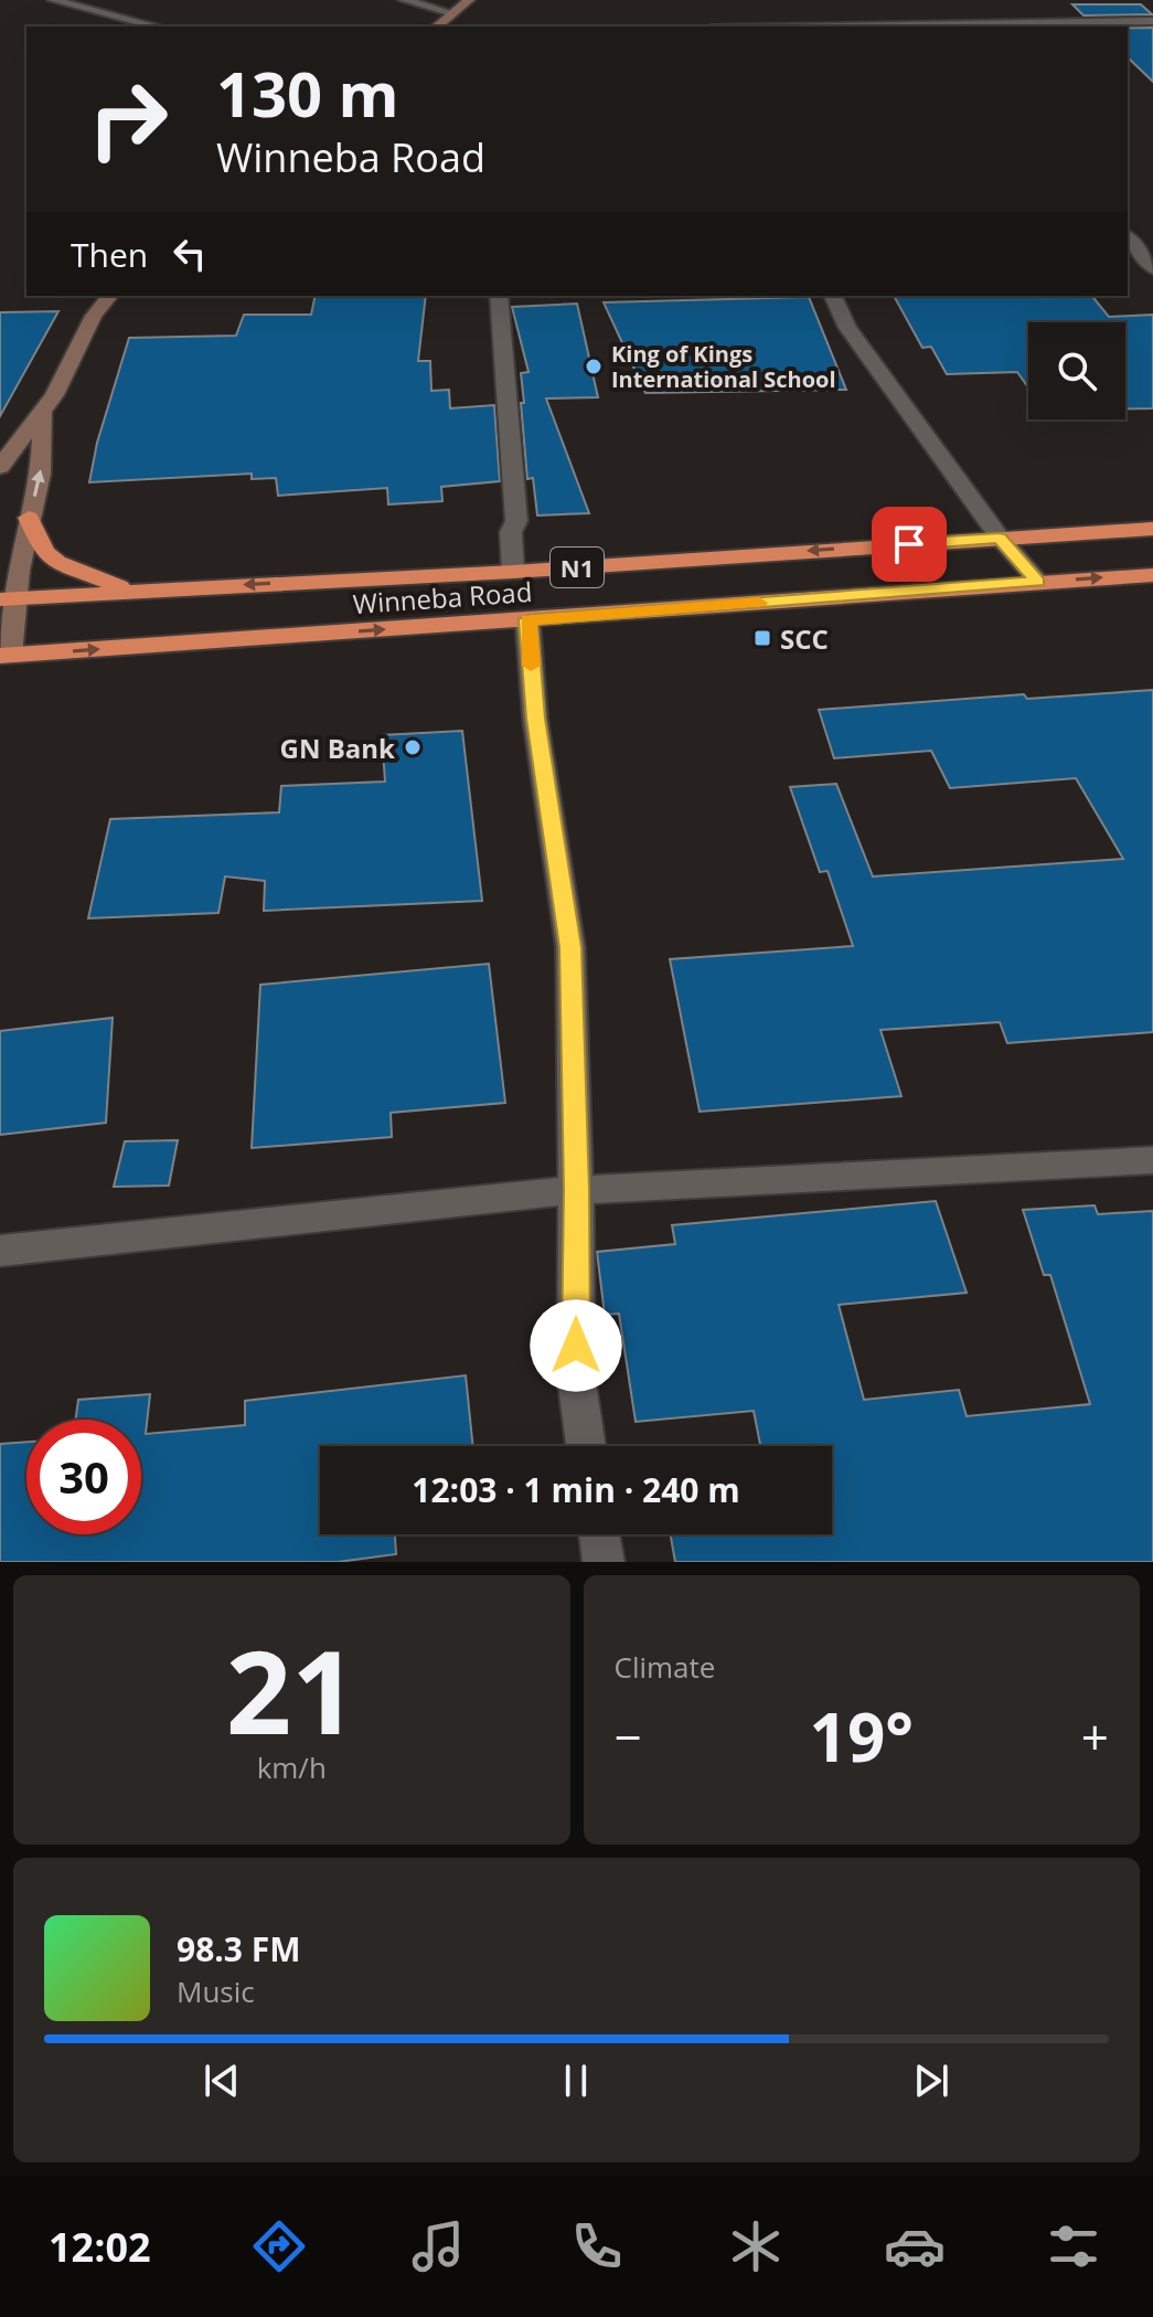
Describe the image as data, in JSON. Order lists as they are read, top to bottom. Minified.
{"streets":{"highway":["N1","Winneba Road"]},"places":{"other":["King of Kings International School","GN Bank"],"transit":["SCC"]},"page":{"turn":["130 m","Winneba Road"],"then":"Then","limit":"30","trip":"12:03 · 1 min · 240 m","tile":[["21","km/h"],"Climate"],"heat":["−","19°","+"],"song":["98.3 FM","Music"],"tabs":"12:02"}}
